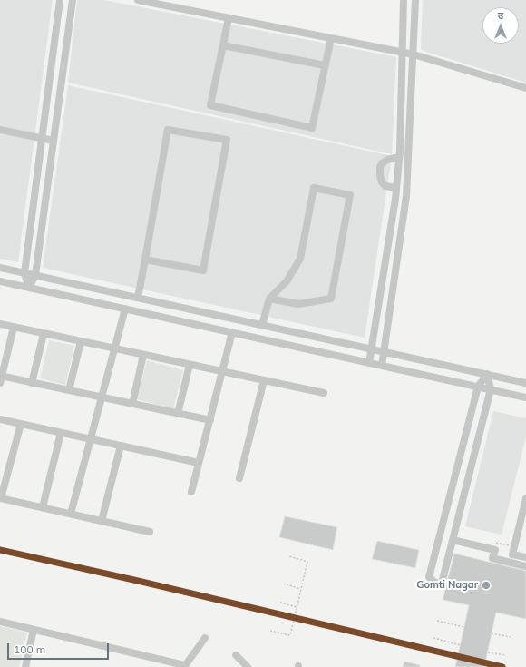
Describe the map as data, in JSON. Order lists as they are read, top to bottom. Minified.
{"places":["Gomti Nagar"],"scale_bar":"100 m","north":"top"}
